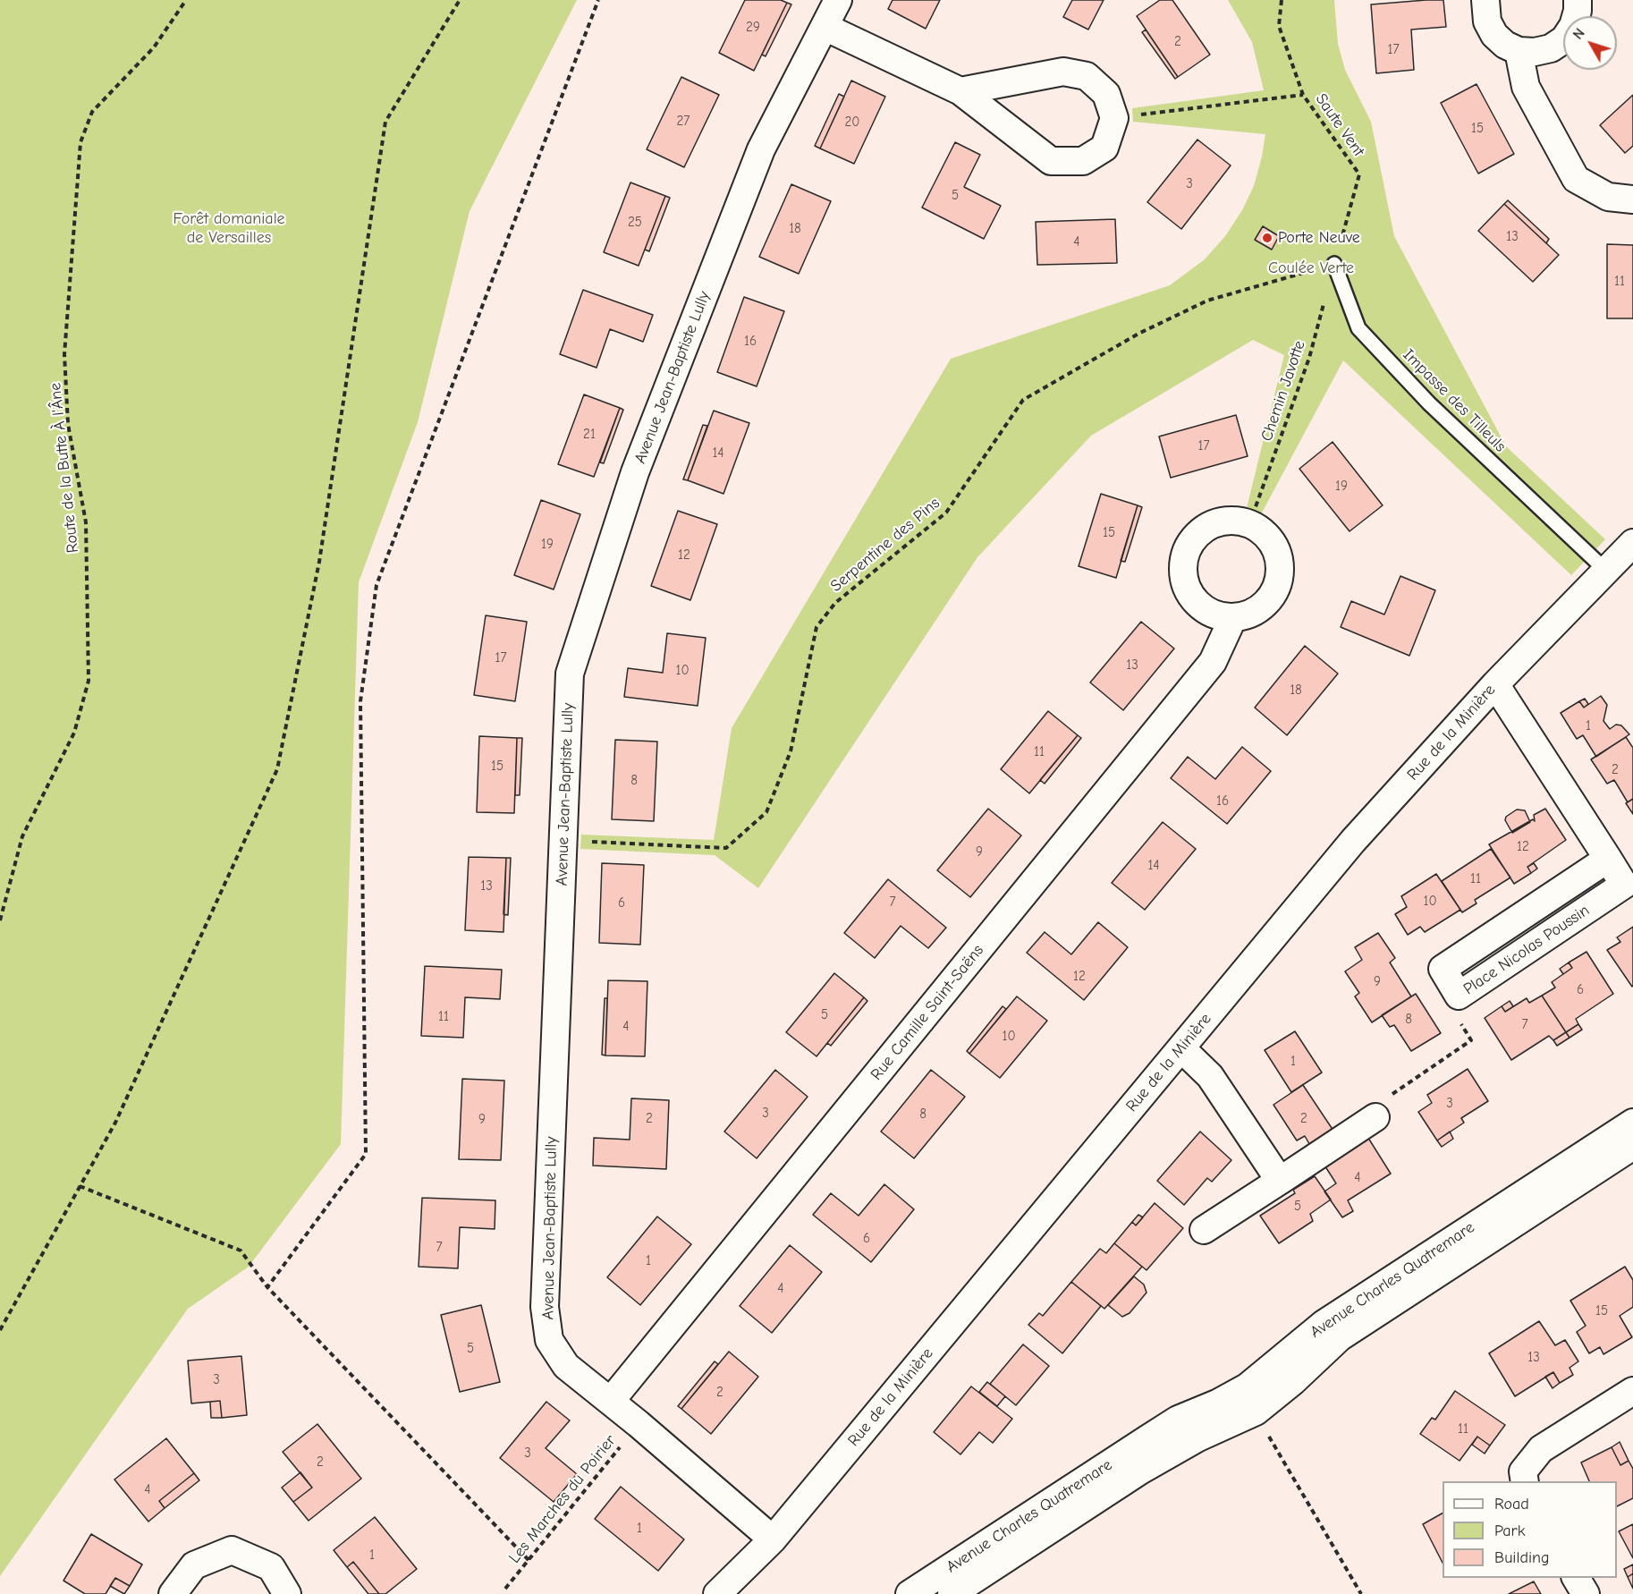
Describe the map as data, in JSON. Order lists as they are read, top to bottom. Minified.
{"streets":{"street":["Avenue Jean-Baptiste Lully","Rue de la Minière","Place Nicolas Poussin","Rue Camille Saint-Saëns","Avenue Charles Quatremare"],"lane":["Impasse des Tilleuls"],"path":["Saute Vent","Chemin Javotte","Route de la Butte À l'Âne","Serpentine des Pins","Les Marches du Poirier"]},"crossings":[["Saute Vent","Chemin Javotte"],["Saute Vent","Impasse des Tilleuls"],["Saute Vent","Serpentine des Pins"],["Avenue Jean-Baptiste Lully","Serpentine des Pins"],["Avenue Jean-Baptiste Lully","Rue de la Minière"],["Avenue Jean-Baptiste Lully","Rue Camille Saint-Saëns"],["Avenue Jean-Baptiste Lully","Les Marches du Poirier"],["Chemin Javotte","Impasse des Tilleuls"],["Chemin Javotte","Serpentine des Pins"],["Chemin Javotte","Rue Camille Saint-Saëns"],["Impasse des Tilleuls","Serpentine des Pins"],["Impasse des Tilleuls","Rue de la Minière"],["Rue de la Minière","Place Nicolas Poussin"]],"parks":["Forêt domaniale de Versailles","Coulée Verte"],"places":["Porte Neuve"],"house_numbers":["29","2","17","27","20","15","3","5","25","18","13","4","11","16","21","17","14","19","15","19","12","17","13","10","18","1","11","15","2","8","16","12","9","14","11","13","10","7","6","12","9","6","5","11","8","7","4","10","1","3","3","8","2","2","9","4","5","6","7","1","4","15","5","13","3","2","11","3","2","4","1","1"],"legend":["Road","Park","Building"],"north":"top left"}
